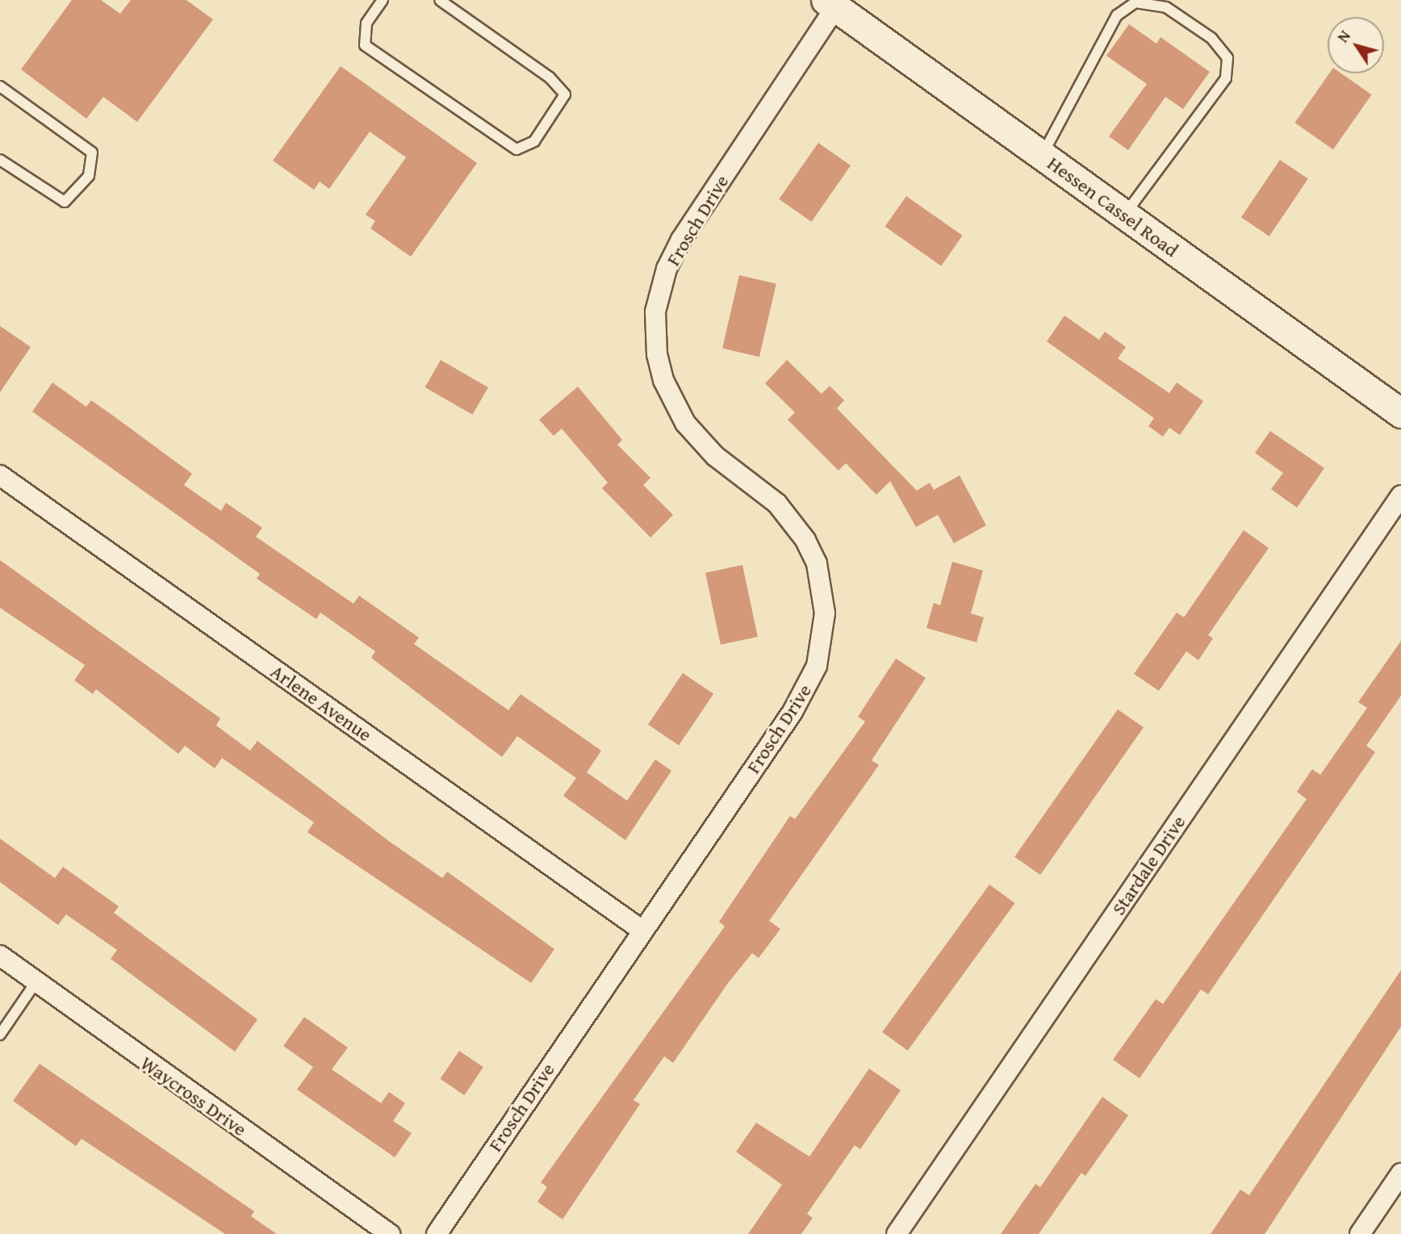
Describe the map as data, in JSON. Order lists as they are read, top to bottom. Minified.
{"streets":{"main road":["Hessen Cassel Road"],"street":["Frosch Drive","Arlene Avenue","Stardale Drive","Waycross Drive"]},"crossings":[["Hessen Cassel Road","Frosch Drive"],["Frosch Drive","Arlene Avenue"]],"north":"top left"}
